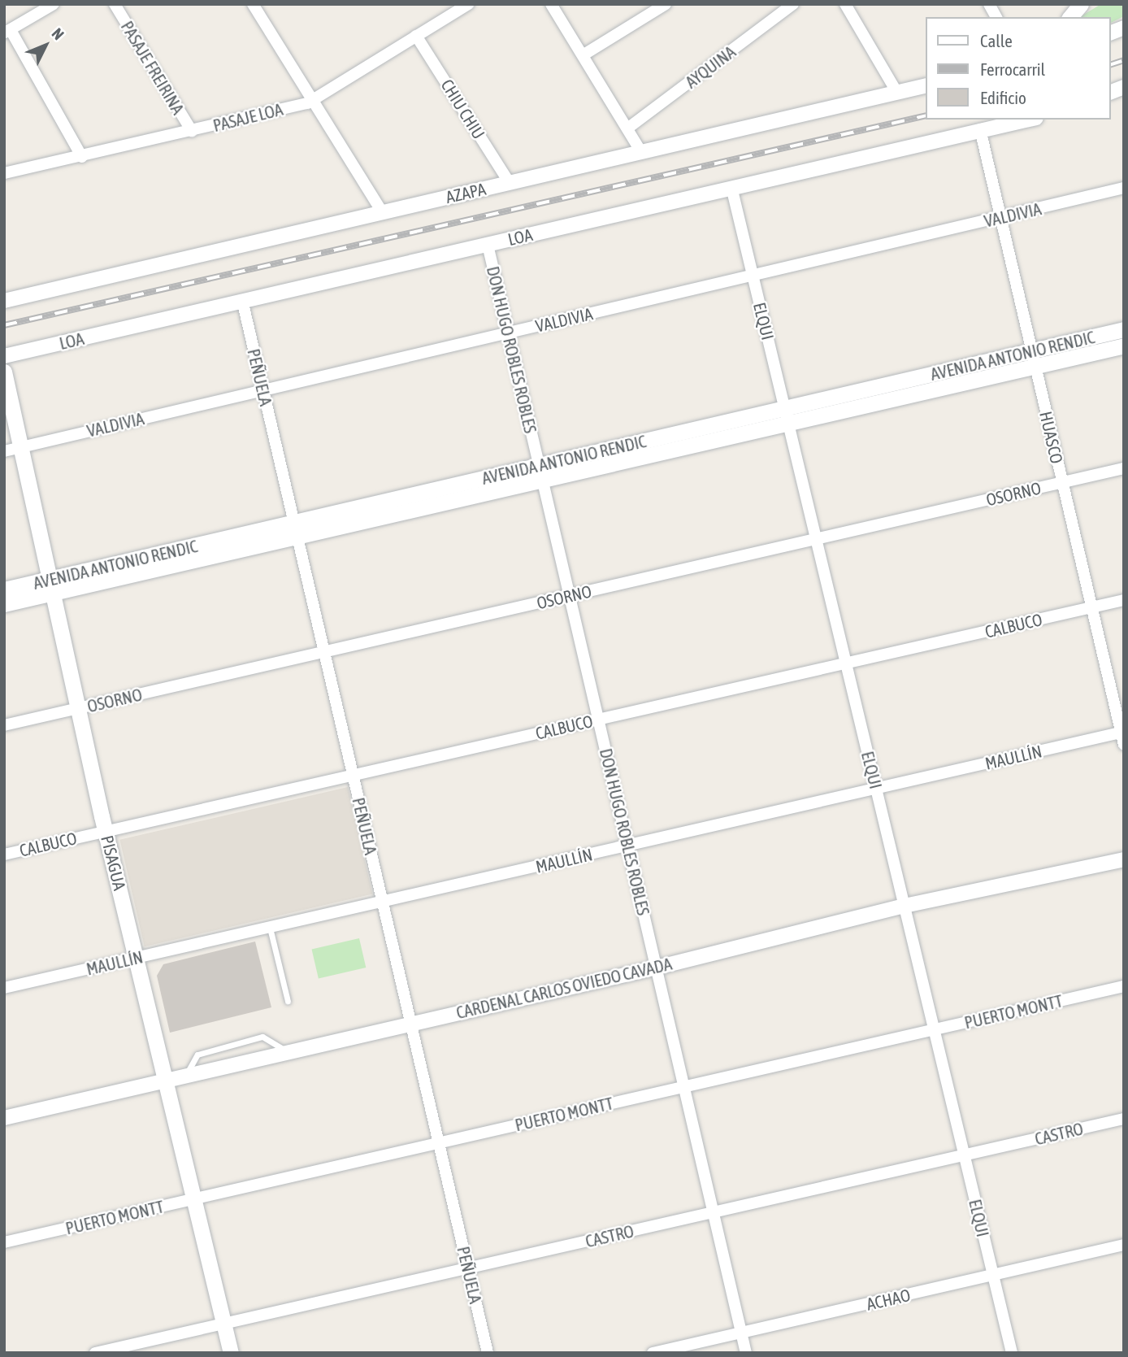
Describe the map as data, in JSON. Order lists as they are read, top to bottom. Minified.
{"streets":{"main road":["AVENIDA ANTONIO RENDIC","PISAGUA"],"street":["AYQUINA","PASAJE FREIRINA","CHIU CHIU","PASAJE LOA","AZAPA","VALDIVIA","LOA","ELQUI","DON HUGO ROBLES ROBLES","PEÑUELA","HUASCO","OSORNO","CALBUCO","MAULLÍN","CARDENAL CARLOS OVIEDO CAVADA","PUERTO MONTT","CASTRO","ACHAO"]},"crossings":[["PASAJE FREIRINA","PASAJE LOA"],["CHIU CHIU","PASAJE LOA"],["CHIU CHIU","AZAPA"],["VALDIVIA","ELQUI"],["VALDIVIA","DON HUGO ROBLES ROBLES"],["VALDIVIA","PEÑUELA"],["VALDIVIA","HUASCO"],["VALDIVIA","PISAGUA"],["LOA","ELQUI"],["LOA","DON HUGO ROBLES ROBLES"],["LOA","PEÑUELA"],["LOA","HUASCO"],["ELQUI","AVENIDA ANTONIO RENDIC"],["ELQUI","OSORNO"],["ELQUI","CALBUCO"],["ELQUI","MAULLÍN"],["ELQUI","CARDENAL CARLOS OVIEDO CAVADA"],["ELQUI","PUERTO MONTT"],["ELQUI","CASTRO"],["ELQUI","ACHAO"],["DON HUGO ROBLES ROBLES","AVENIDA ANTONIO RENDIC"],["DON HUGO ROBLES ROBLES","OSORNO"],["DON HUGO ROBLES ROBLES","CALBUCO"],["DON HUGO ROBLES ROBLES","MAULLÍN"],["DON HUGO ROBLES ROBLES","CARDENAL CARLOS OVIEDO CAVADA"],["DON HUGO ROBLES ROBLES","PUERTO MONTT"],["DON HUGO ROBLES ROBLES","CASTRO"],["DON HUGO ROBLES ROBLES","ACHAO"],["AVENIDA ANTONIO RENDIC","PEÑUELA"],["AVENIDA ANTONIO RENDIC","HUASCO"],["AVENIDA ANTONIO RENDIC","PISAGUA"],["PEÑUELA","OSORNO"],["PEÑUELA","CALBUCO"],["PEÑUELA","MAULLÍN"],["PEÑUELA","CARDENAL CARLOS OVIEDO CAVADA"],["PEÑUELA","PUERTO MONTT"],["PEÑUELA","CASTRO"],["HUASCO","OSORNO"],["HUASCO","CALBUCO"],["HUASCO","MAULLÍN"],["OSORNO","PISAGUA"],["CALBUCO","PISAGUA"],["MAULLÍN","PISAGUA"],["PISAGUA","CARDENAL CARLOS OVIEDO CAVADA"],["PISAGUA","PUERTO MONTT"],["PISAGUA","CASTRO"]],"legend":["Calle","Ferrocarril","Edificio"],"north":"top right"}
